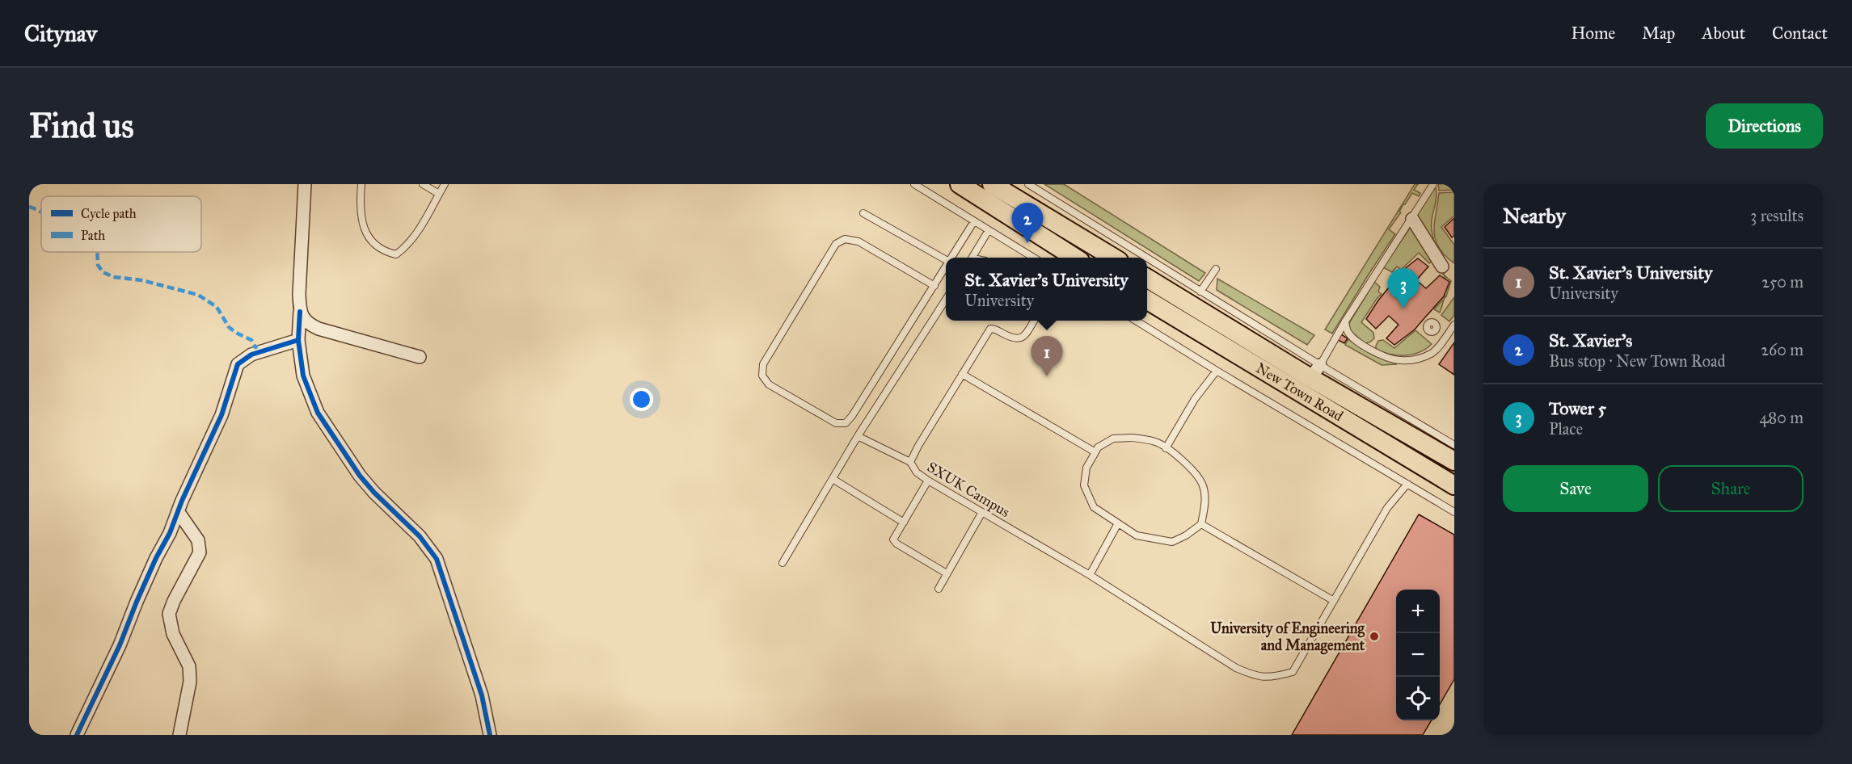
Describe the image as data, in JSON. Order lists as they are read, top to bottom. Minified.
{"streets":{"main road":["New Town Road"],"lane":["SXUK Campus"]},"places":["University of Engineering and Management"],"legend":["Cycle path","Path"],"page":{"header":"Citynav","nav":["Home","Map","About","Contact"],"buttons":["Directions",["Save","Share"]],"title":"Find us","heading":["Nearby","3 results"],"pins":["2","3","1"],"list":[{"mark":"1","name":"St. Xavier's University","note":"University","value":"250 m"},{"mark":"2","name":"St. Xavier's","note":"Bus stop · New Town Road","value":"260 m"},{"mark":"3","name":"Tower 5","note":"Place","value":"480 m"}],"popup":["St. Xavier's University","University"],"map_buttons":["+","−"]}}
